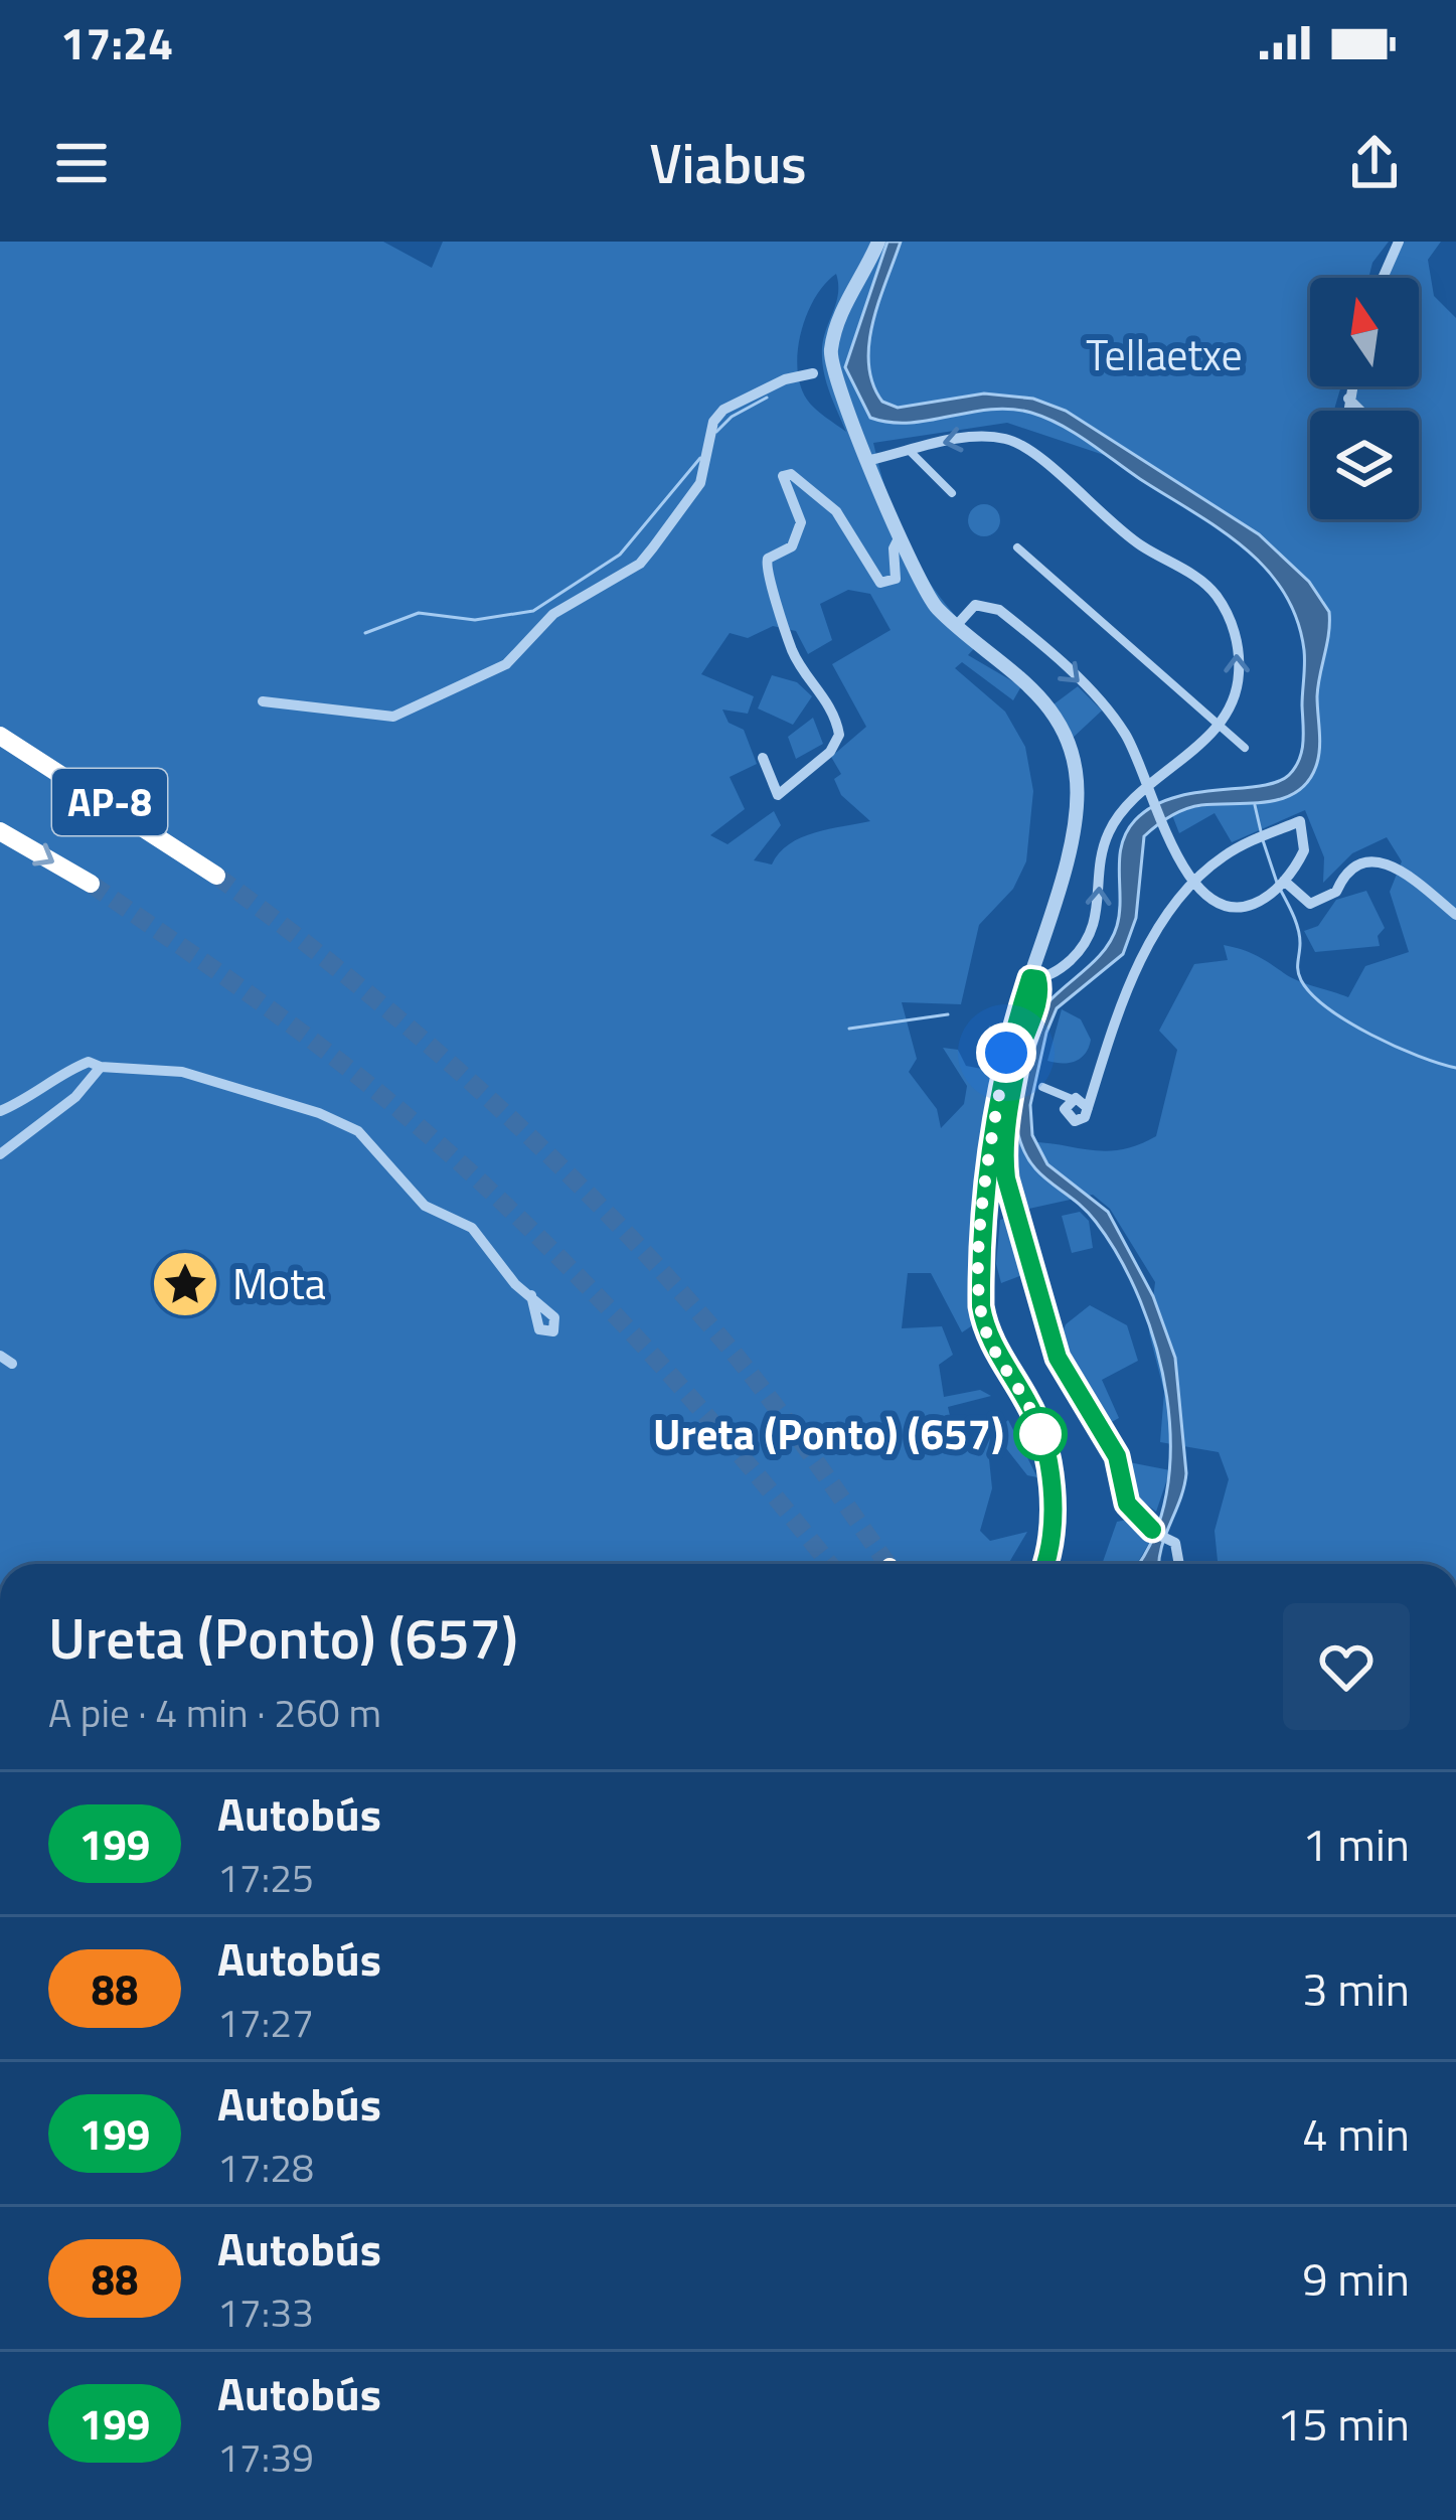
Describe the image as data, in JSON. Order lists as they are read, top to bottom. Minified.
{"streets":{"highway":["AP-8"]},"parks":["Tellaetxe"],"places":{"place":["Mota"],"other":["Ureta (Ponto) (657)"]},"lines":["bus line 199"],"north":"top","page":{"status":"17:24","header":"Viabus","heading":["Ureta (Ponto) (657)","A pie · 4 min · 260 m"],"list":[{"mark":"199","name":"Autobús","note":"17:25","value":"1 min"},{"mark":"88","name":"Autobús","note":"17:27","value":"3 min"},{"mark":"199","name":"Autobús","note":"17:28","value":"4 min"},{"mark":"88","name":"Autobús","note":"17:33","value":"9 min"},{"mark":"199","name":"Autobús","note":"17:39","value":"15 min"}]}}
